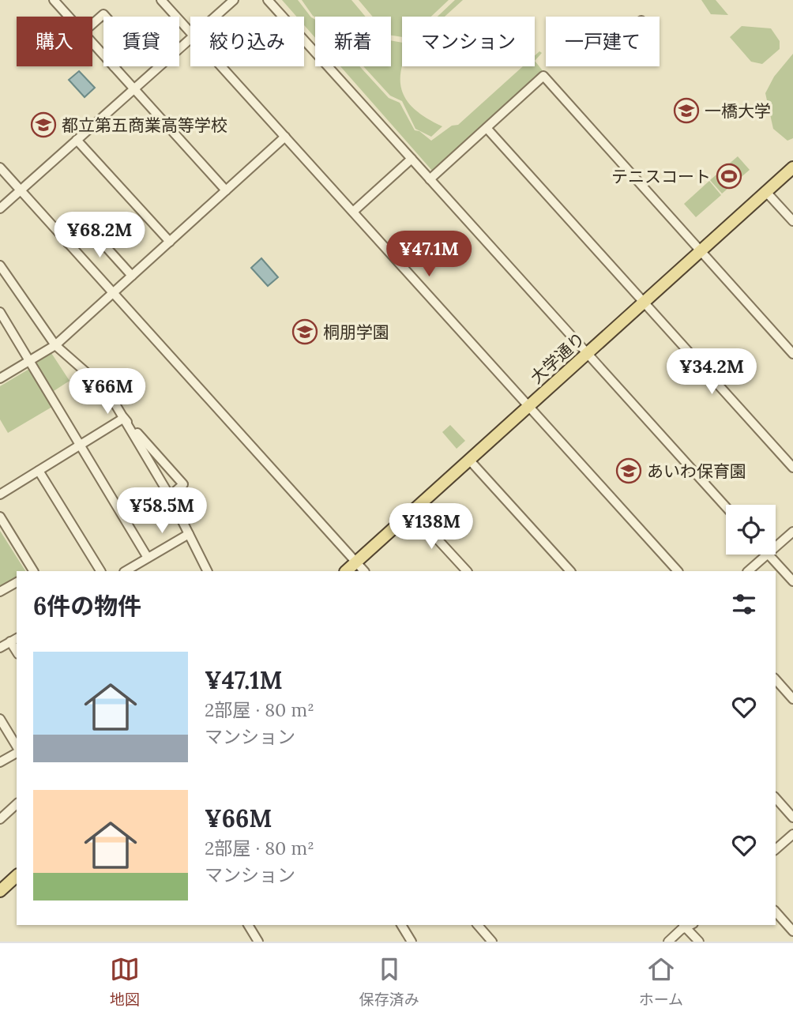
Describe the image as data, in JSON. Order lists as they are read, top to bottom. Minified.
{"streets":{"main road":["大学通り"]},"places":{"school or university":["一橋大学","都立第五商業高等学校","桐朋学園","あいわ保育園"],"sports":["テニスコート"]},"page":{"chip":["購入","賃貸","絞り込み","新着","マンション","一戸建て"],"price":["¥68.2M","¥47.1M","¥34.2M","¥66M","¥58.5M","¥138M"],"heading":"6件の物件","list":[{"name":"¥47.1M","note":"2部屋 · 80 m² · マンション"},{"name":"¥66M","note":"2部屋 · 80 m² · マンション"}],"tabs":["地図","保存済み","ホーム"]}}
